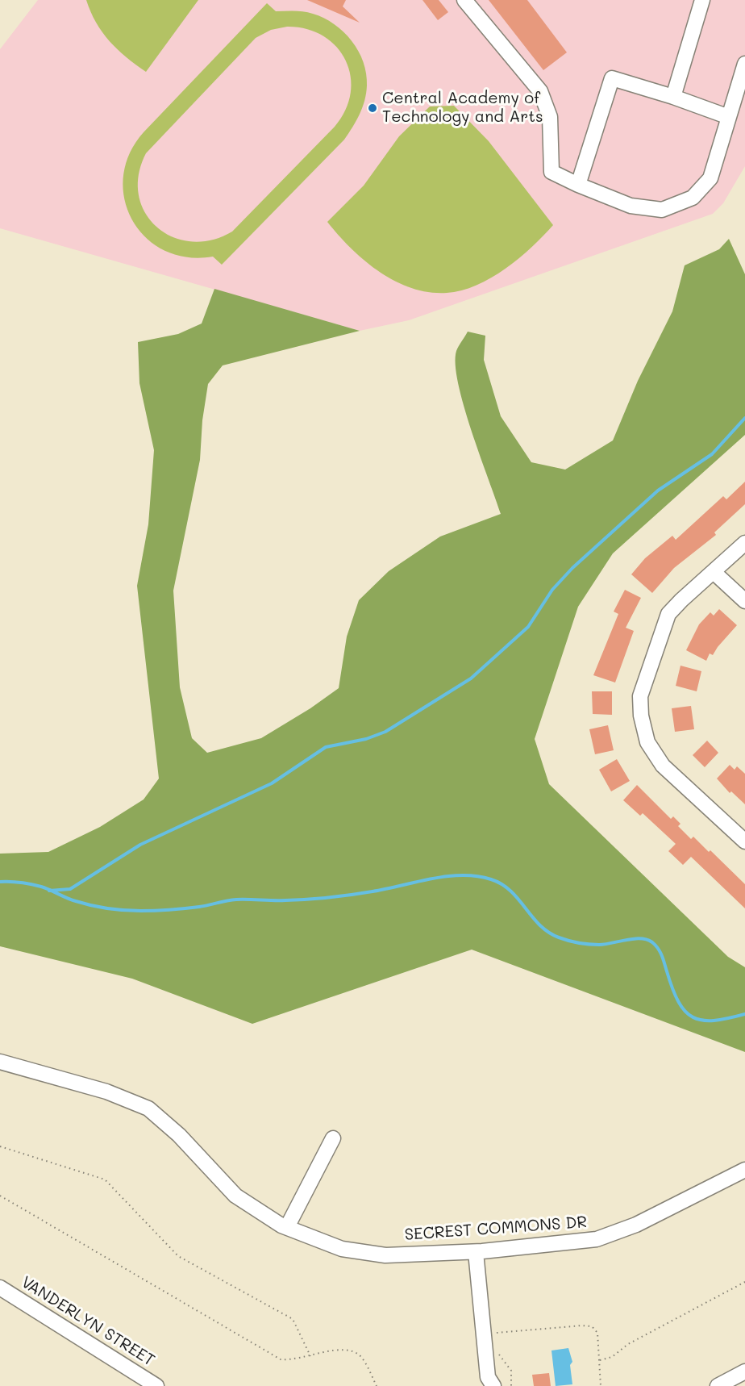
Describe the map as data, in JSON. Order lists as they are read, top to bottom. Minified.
{"streets":{"street":["SECREST COMMONS DR","VANDERLYN STREET"]},"places":["Central Academy of Technology and Arts"]}
